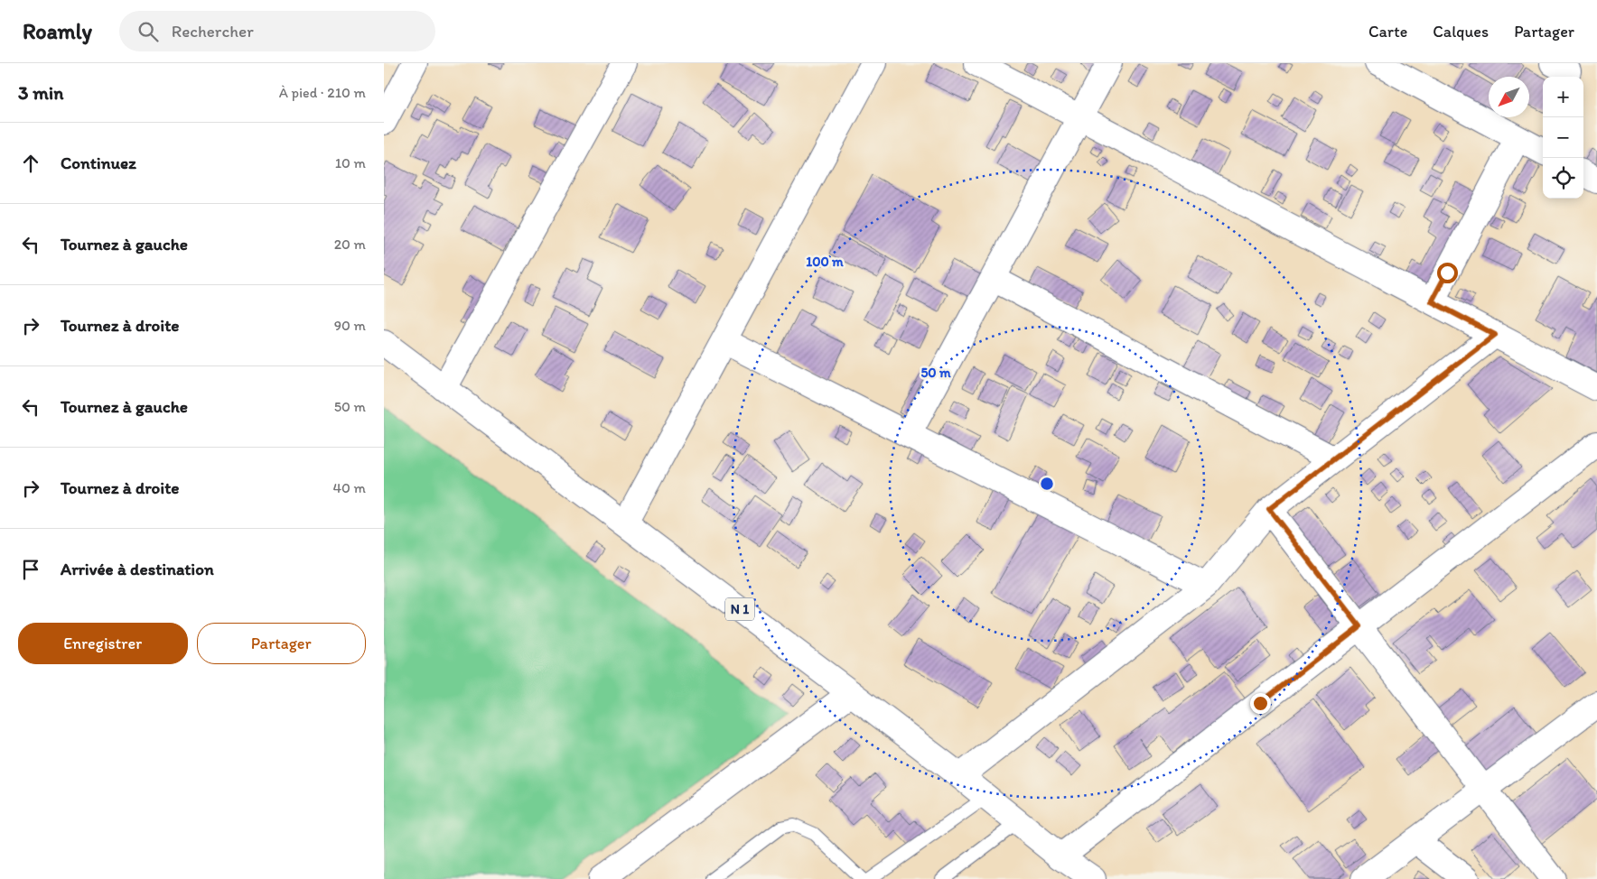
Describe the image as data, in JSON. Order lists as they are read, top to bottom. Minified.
{"streets":{"main road":["N 1"]},"north":"bottom left","page":{"header":"Roamly","search":"Rechercher","nav":["Carte","Calques","Partager"],"heading":["3 min","À pied · 210 m"],"map_buttons":["+","−"],"list":[["Continuez","10 m"],["Tournez à gauche","20 m"],["Tournez à droite","90 m"],["Tournez à gauche","50 m"],["Tournez à droite","40 m"],"Arrivée à destination"],"buttons":["Enregistrer","Partager"]},"rings":["100 m","50 m"]}
